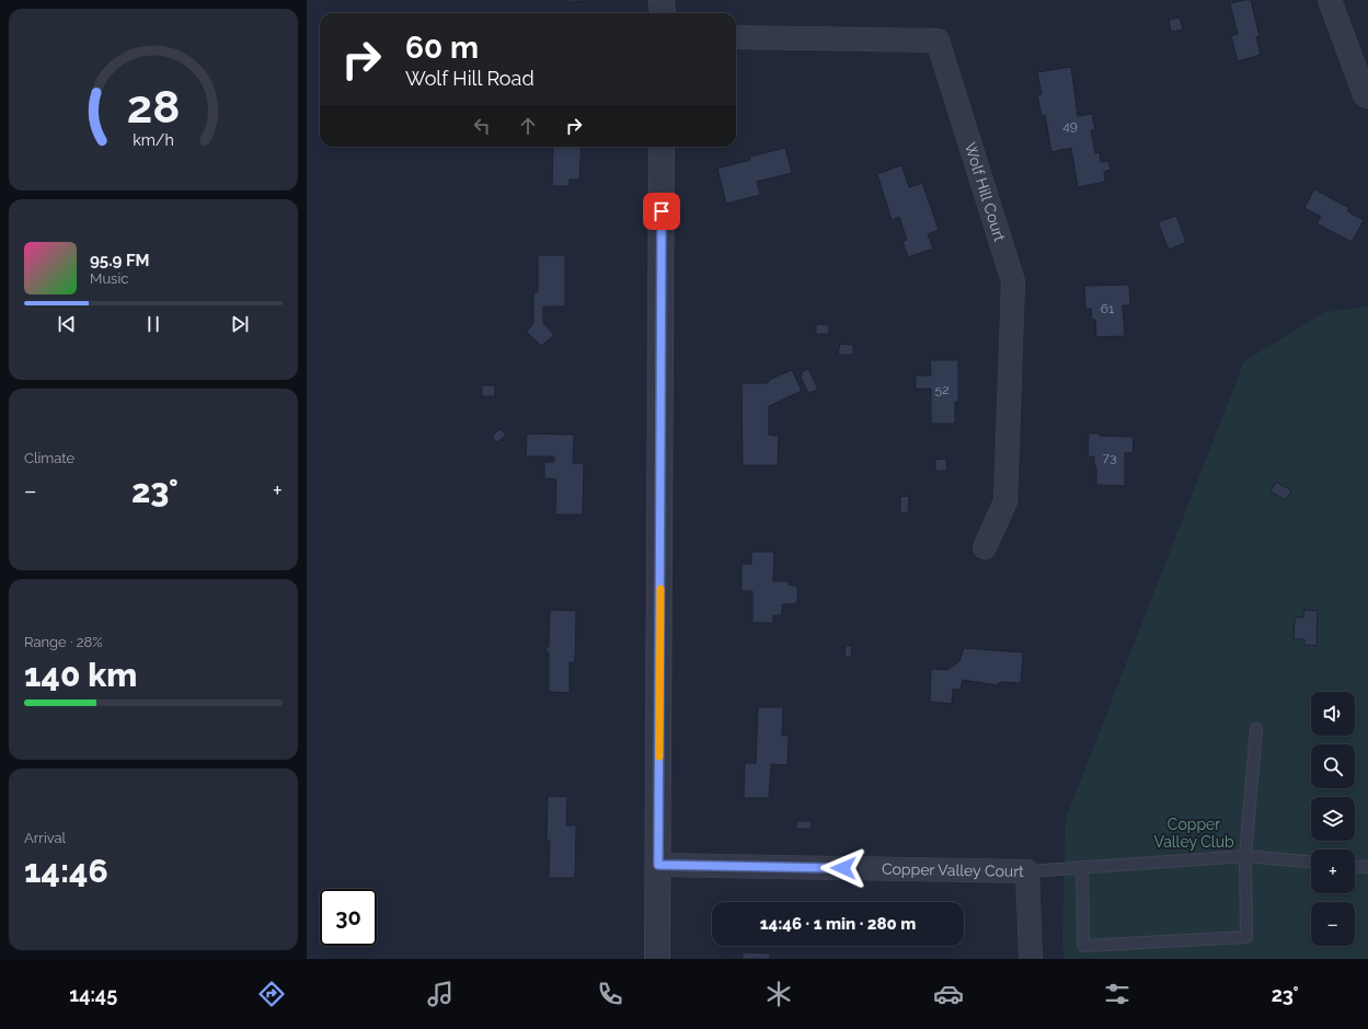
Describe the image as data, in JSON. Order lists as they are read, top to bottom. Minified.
{"streets":{"street":["Wolf Hill Court","Copper Valley Court"]},"parks":["Copper Valley Club"],"house_numbers":["49","61","52","73"],"page":{"turn":["60 m","Wolf Hill Road"],"song":["95.9 FM","Music"],"tile":["Climate",["Range · 28%","140 km"],["Arrival","14:46"]],"heat":["−","23°","+"],"map_buttons":["+","−"],"limit":"30","trip":"14:46 · 1 min · 280 m","tabs":["14:45","23°"],"gauge":["28","km/h"]}}
